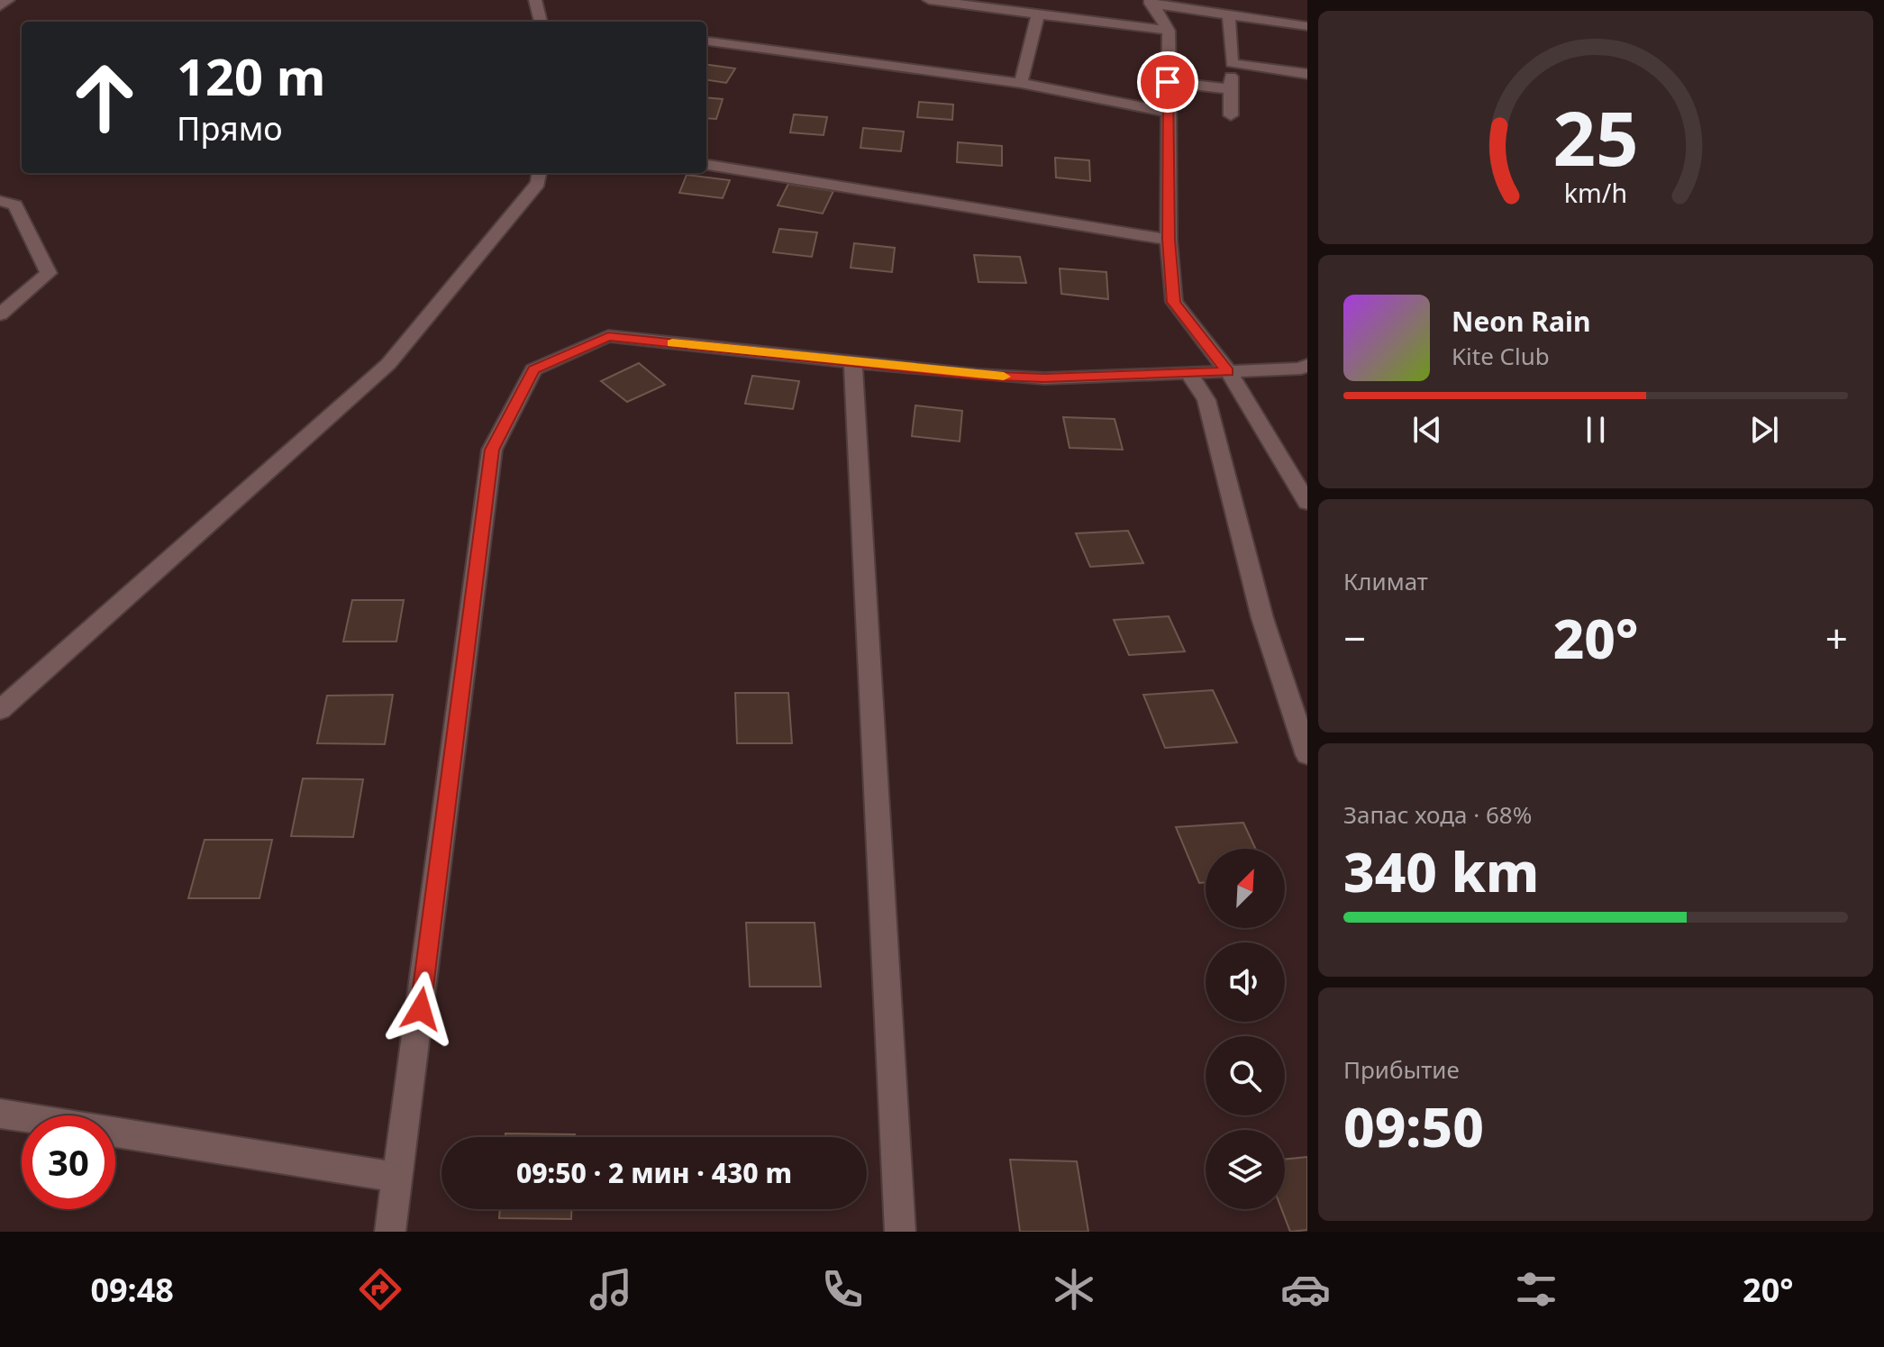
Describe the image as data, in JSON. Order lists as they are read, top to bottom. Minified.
{"north":"top right","page":{"turn":["120 m","Прямо"],"song":["Neon Rain","Kite Club"],"tile":["Климат",["Запас хода · 68%","340 km"],["Прибытие","09:50"]],"heat":["−","20°","+"],"limit":"30","trip":"09:50 · 2 мин · 430 m","tabs":["09:48","20°"],"gauge":["25","km/h"]}}
